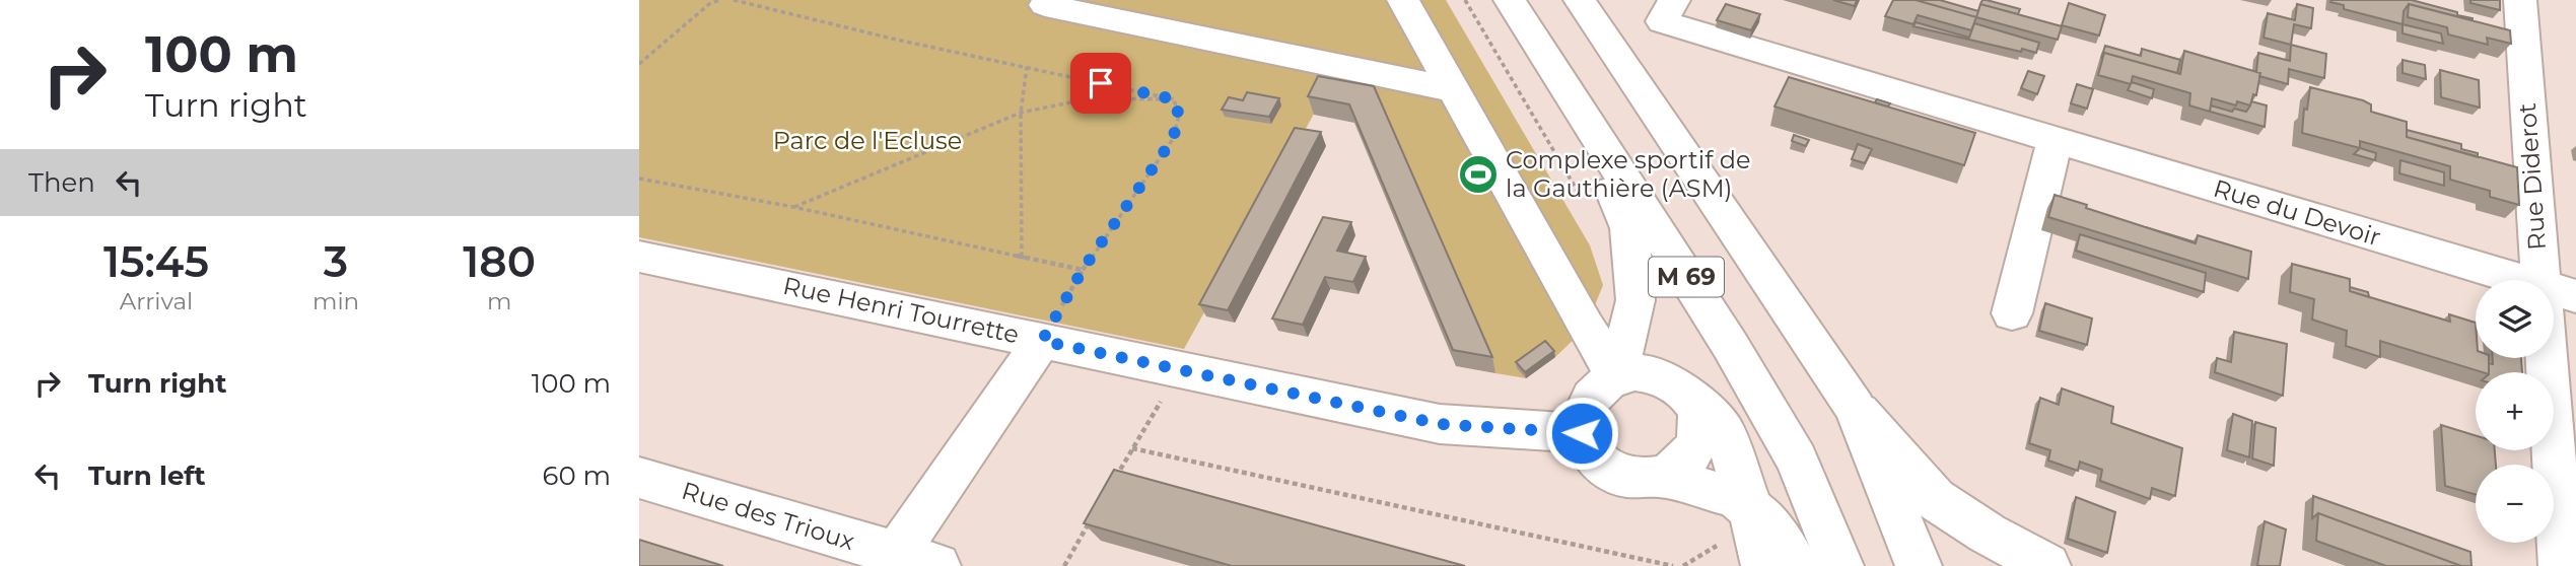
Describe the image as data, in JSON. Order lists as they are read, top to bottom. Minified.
{"streets":{"street":["Rue Diderot","Rue du Devoir","M 69","Rue Henri Tourrette","Rue des Trioux"]},"crossings":[["Rue Diderot","Rue du Devoir"]],"parks":["Parc de l'Ecluse"],"places":{"sports":["Complexe sportif de la Gauthière (ASM)"]},"page":{"turn":["100 m","Turn right"],"then":"Then","eta":["15:45","Arrival","3","min","180","m"],"map_buttons":["+","−"],"list":[{"name":"Turn right","value":"100 m"},{"name":"Turn left","value":"60 m"}]}}
